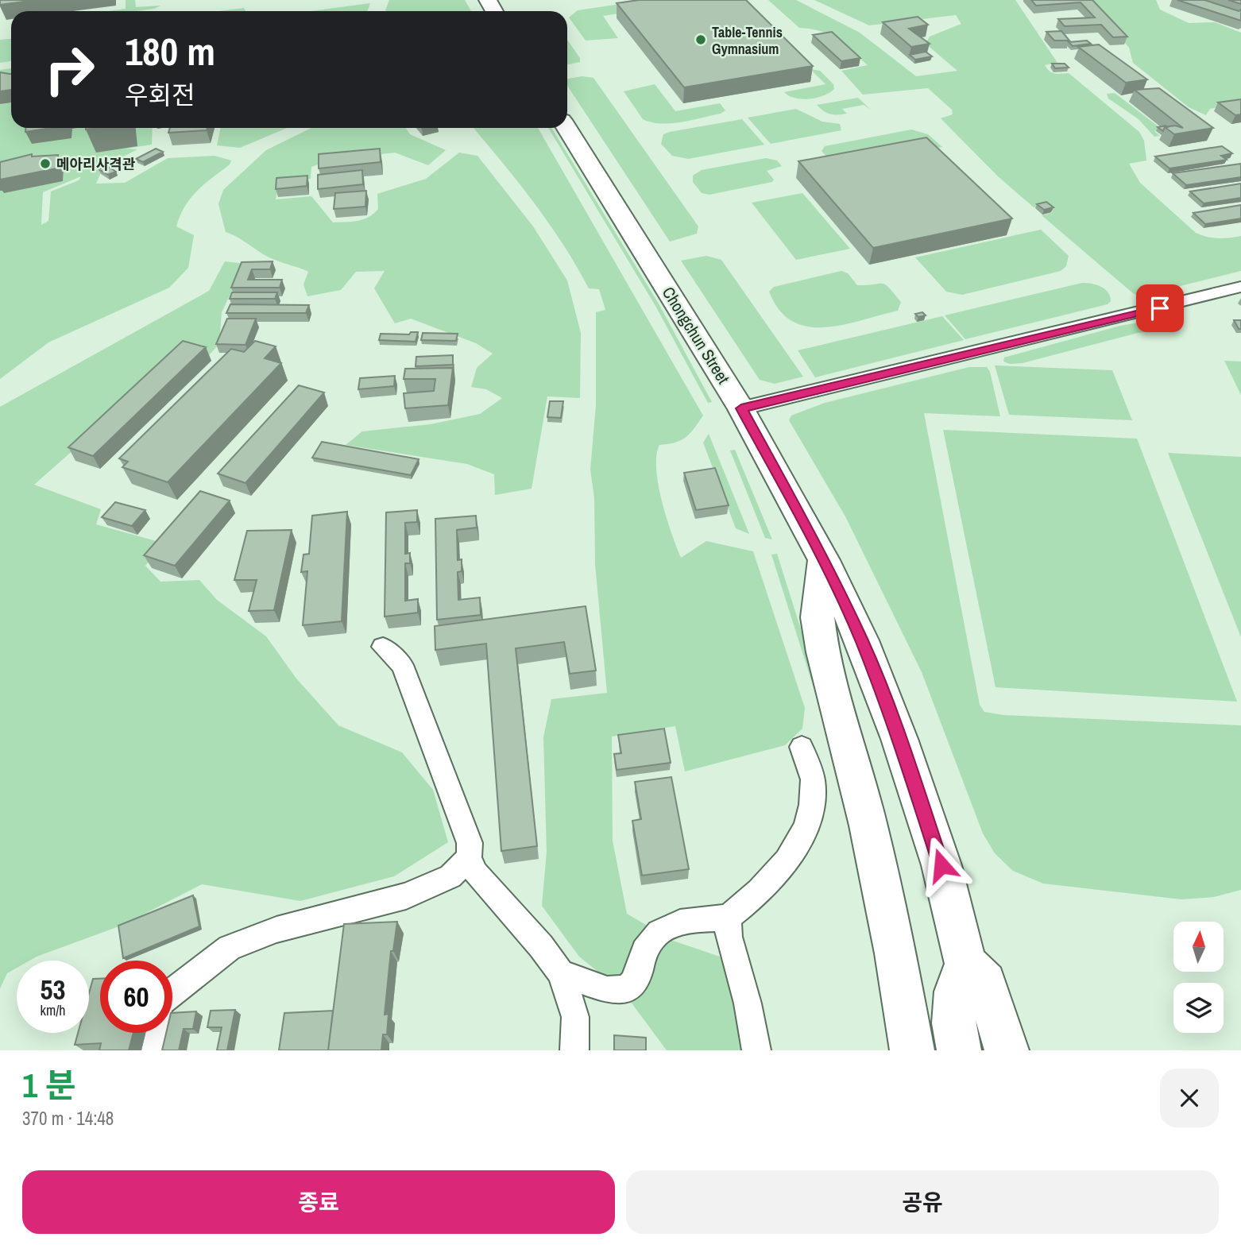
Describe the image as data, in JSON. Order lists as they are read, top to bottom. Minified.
{"streets":{"main road":["Chongchun Street"]},"places":["Table-Tennis Gymnasium","메아리사격관"],"north":"top","page":{"turn":["180 m","우회전"],"speed":"53 km/h","limit":"60","heading":["1 분","370 m · 14:48"],"buttons":["종료","공유"]}}
